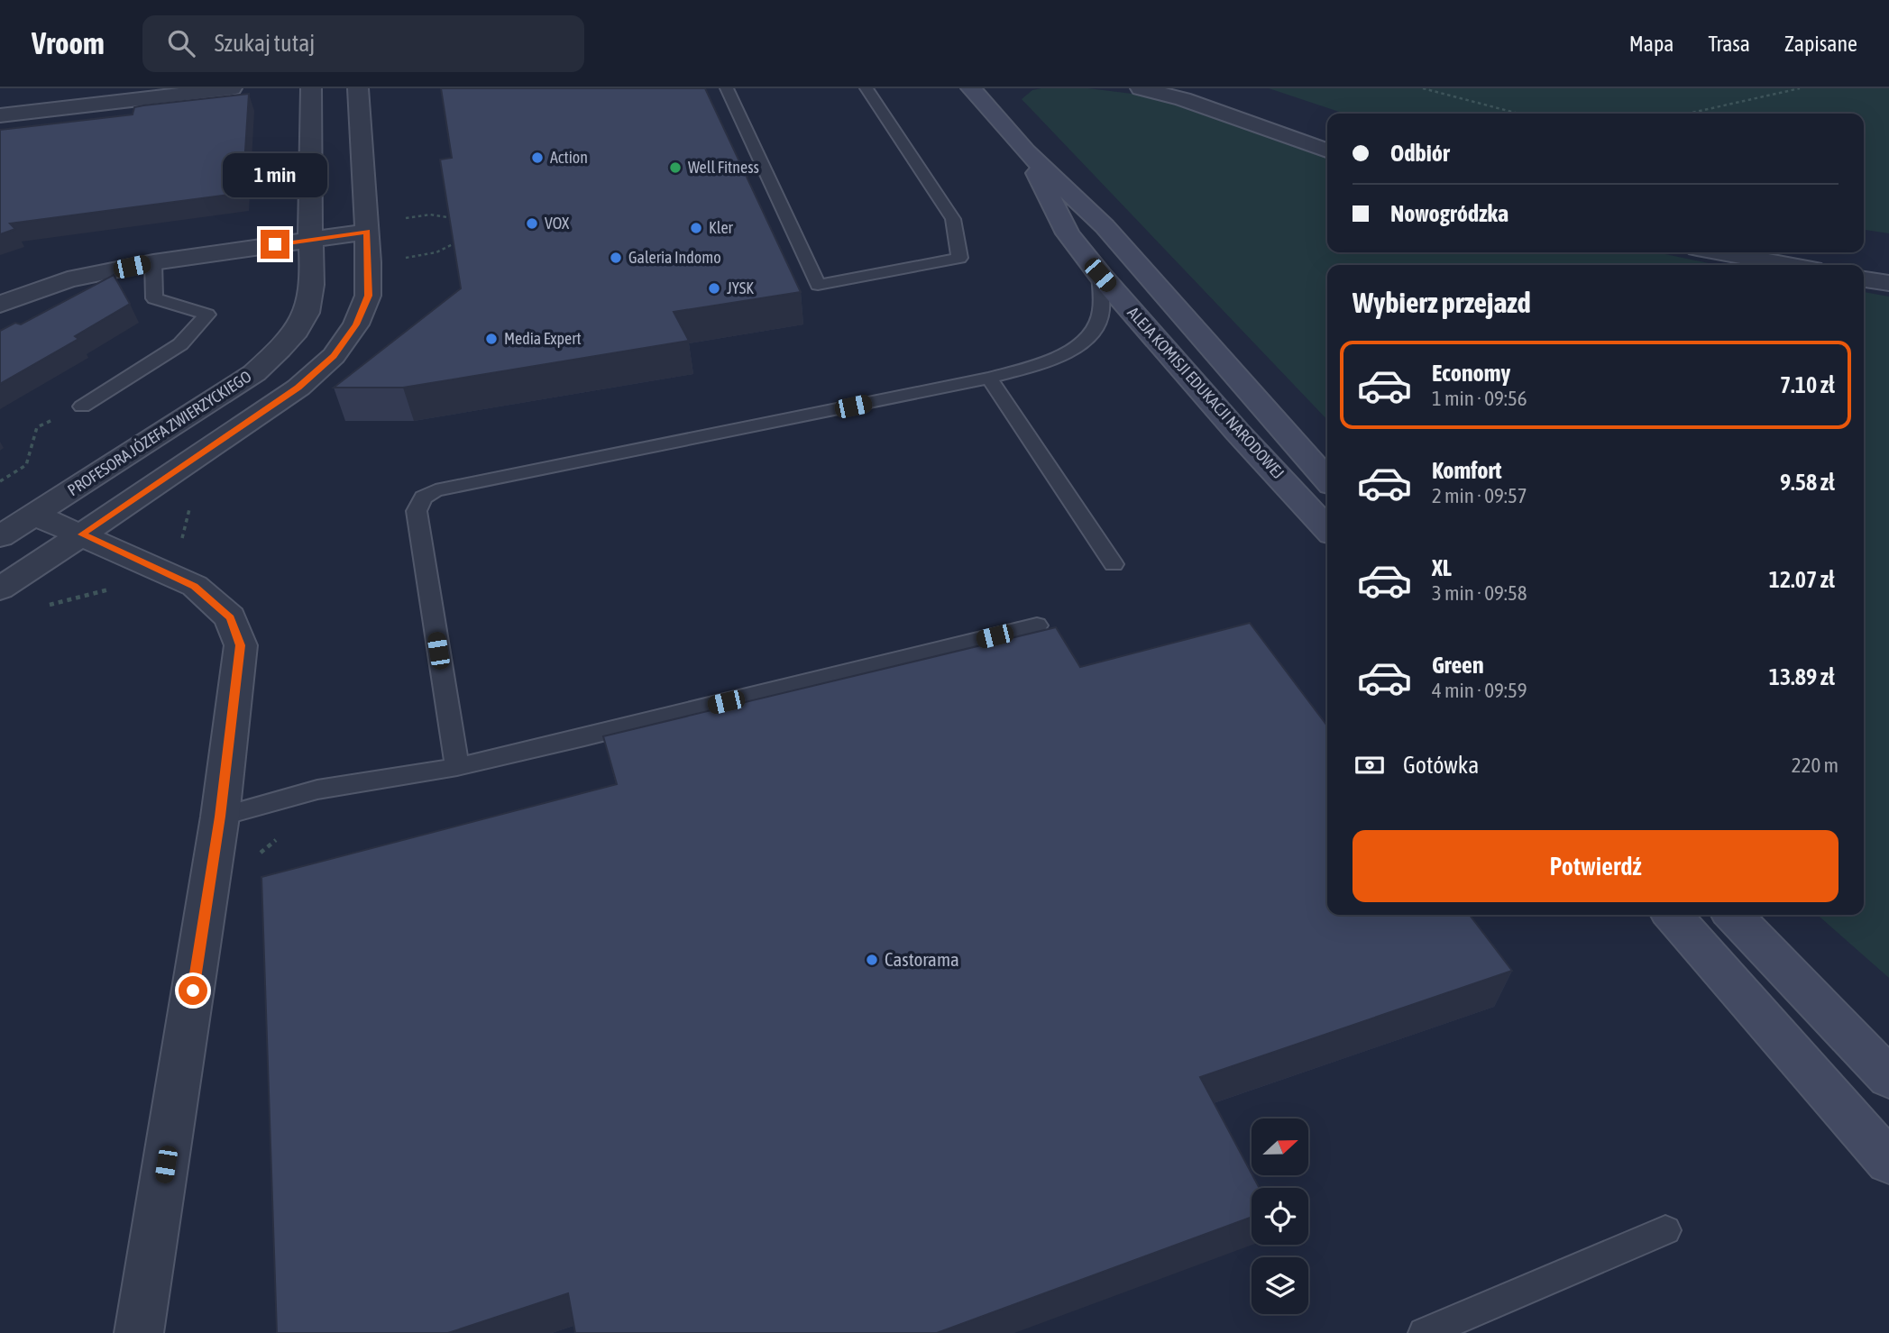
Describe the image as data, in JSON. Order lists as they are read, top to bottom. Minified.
{"streets":{"main road":["ALEJA KOMISJI EDUKACJI NARODOWEJ"],"street":["PROFESORA JÓZEFA ZWIERZYCKIEGO"]},"places":["Action","Well Fitness","VOX","Kler","Galeria Indomo","JYSK","Media Expert","Castorama"],"north":"right","page":{"header":"Vroom","search":"Szukaj tutaj","nav":["Mapa","Trasa","Zapisane"],"banner":["Odbiór","Nowogródzka"],"bubble":"1 min","heading":"Wybierz przejazd","list":[{"name":"Economy","note":"1 min · 09:56","value":"7.10 zł"},{"name":"Komfort","note":"2 min · 09:57","value":"9.58 zł"},{"name":"XL","note":"3 min · 09:58","value":"12.07 zł"},{"name":"Green","note":"4 min · 09:59","value":"13.89 zł"}],"pay":["Gotówka","220 m"],"buttons":"Potwierdź"}}
